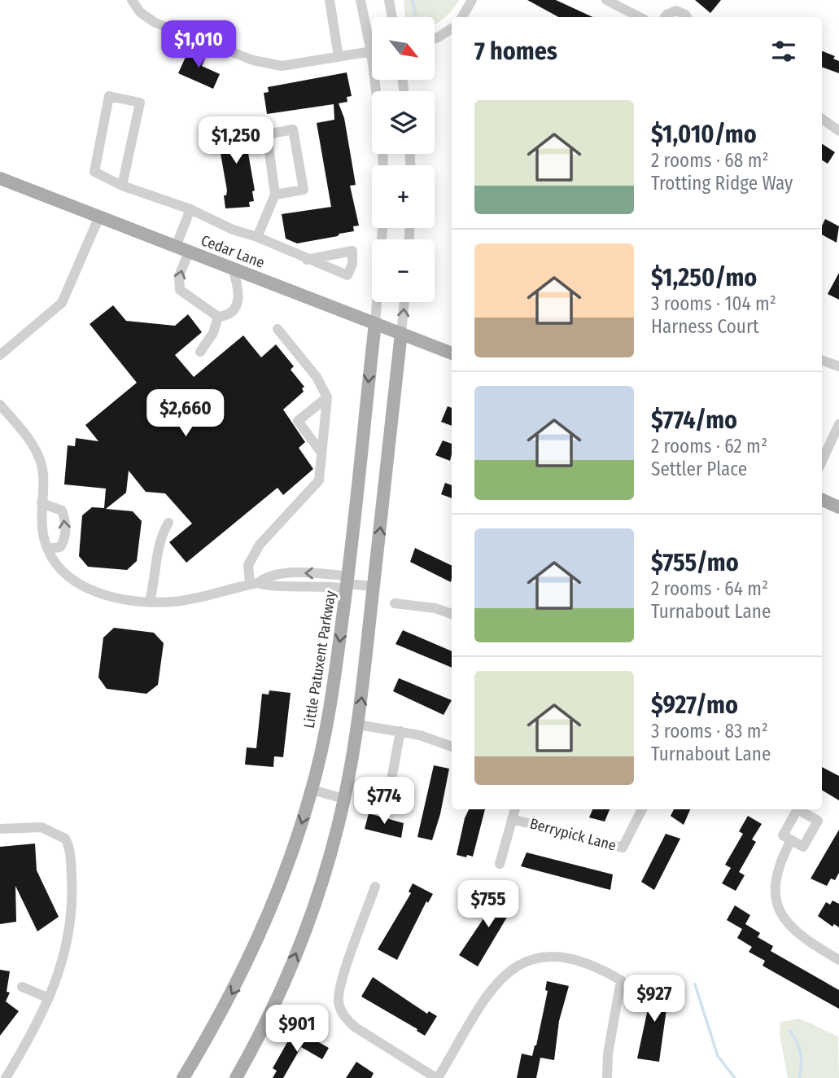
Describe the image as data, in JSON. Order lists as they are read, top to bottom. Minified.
{"streets":{"main road":["Cedar Lane","Little Patuxent Parkway"],"street":["Berrypick Lane"]},"crossings":[["Cedar Lane","Little Patuxent Parkway"]],"north":"bottom right","page":{"map_buttons":["+","−"],"heading":"7 homes","price":["$1,010","$1,250","$2,660","$774","$755","$927","$901"],"list":[{"name":"$1,010/mo","note":"2 rooms · 68 m² · Trotting Ridge Way"},{"name":"$1,250/mo","note":"3 rooms · 104 m² · Harness Court"},{"name":"$774/mo","note":"2 rooms · 62 m² · Settler Place"},{"name":"$755/mo","note":"2 rooms · 64 m² · Turnabout Lane"},{"name":"$927/mo","note":"3 rooms · 83 m² · Turnabout Lane"}]}}
